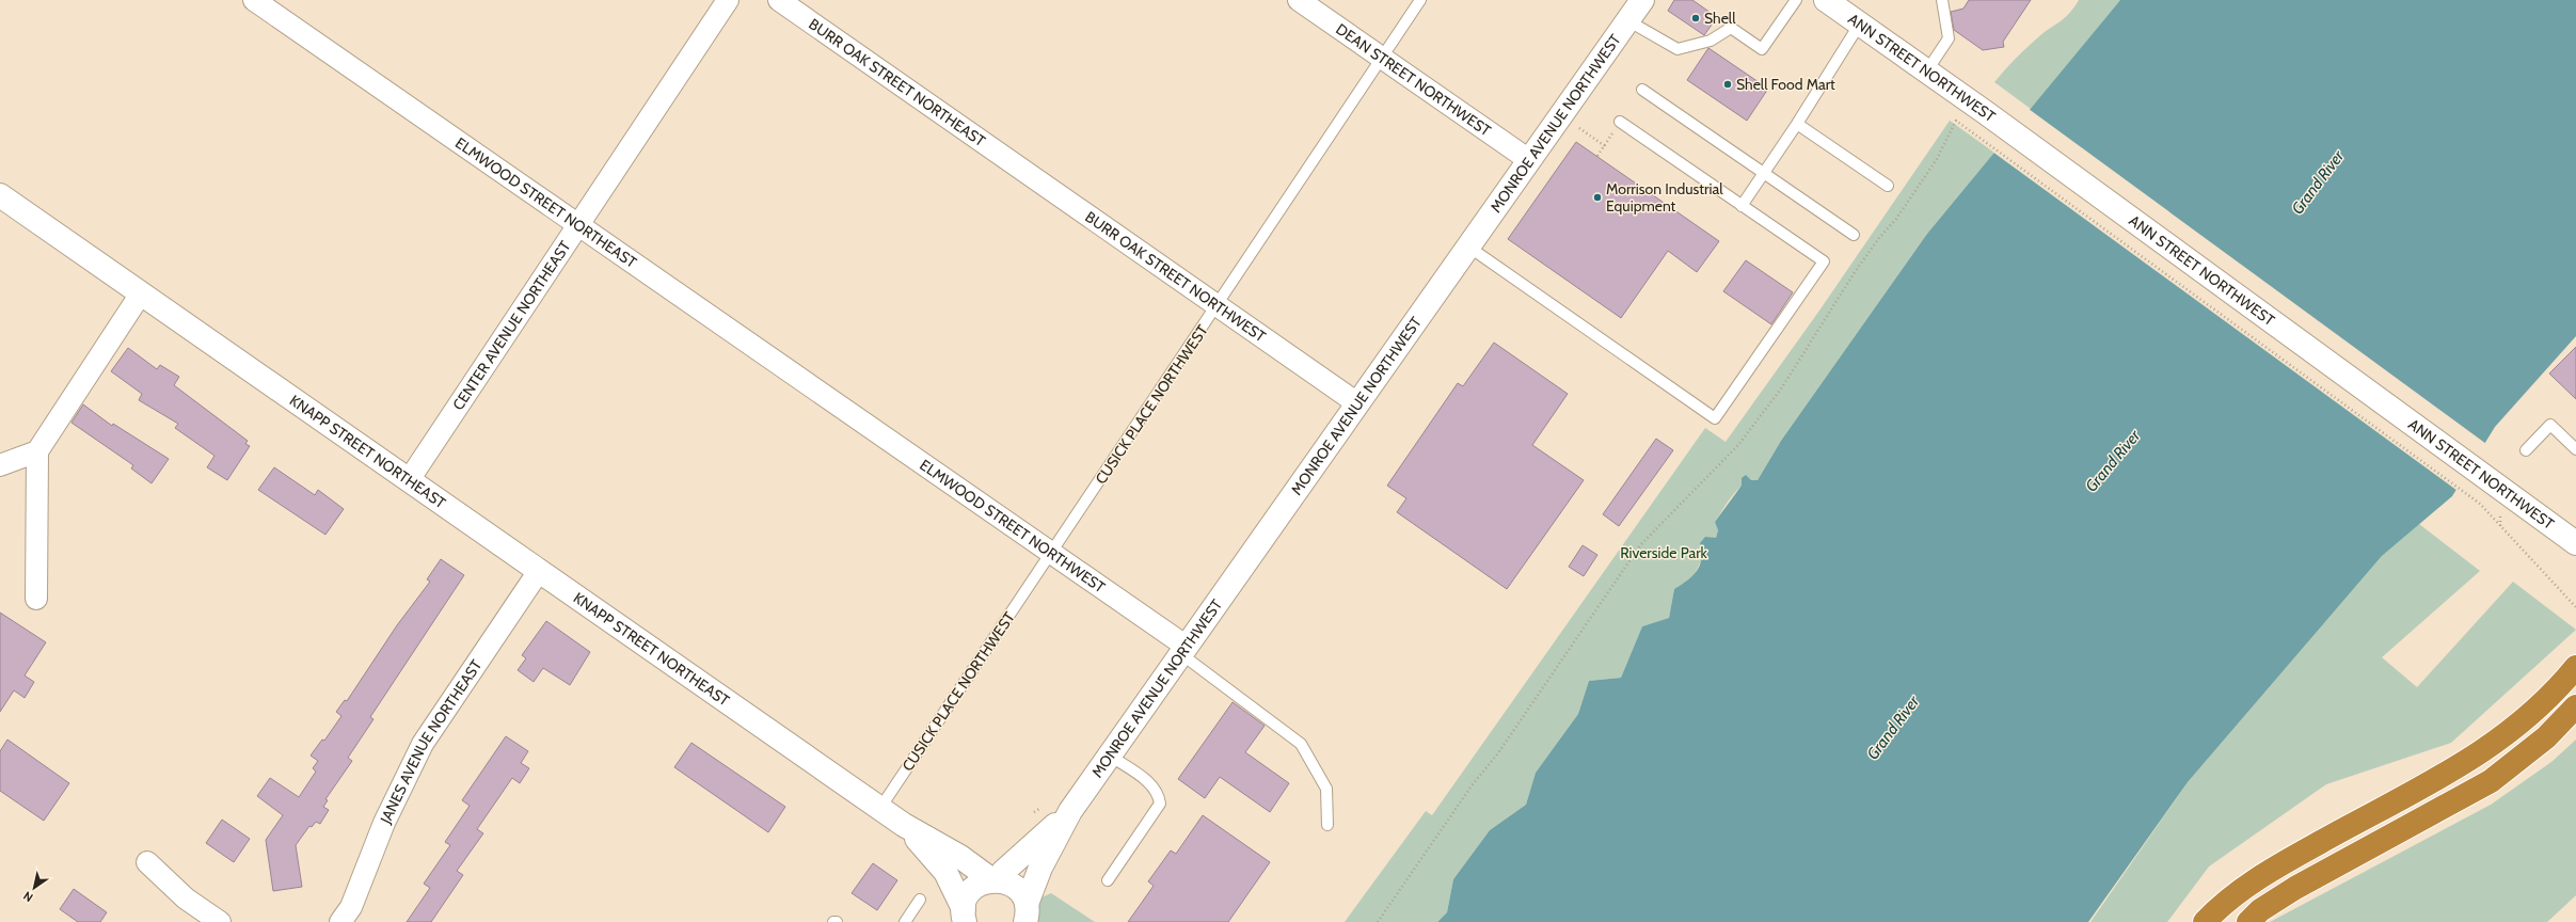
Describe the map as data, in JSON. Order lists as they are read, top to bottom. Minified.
{"streets":{"main road":["ANN STREET NORTHWEST","MONROE AVENUE NORTHWEST","KNAPP STREET NORTHEAST"],"street":["DEAN STREET NORTHWEST","BURR OAK STREET NORTHEAST","ELMWOOD STREET NORTHEAST","BURR OAK STREET NORTHWEST","CENTER AVENUE NORTHEAST","ELMWOOD STREET NORTHWEST","JANES AVENUE NORTHEAST"],"lane":["CUSICK PLACE NORTHWEST"]},"crossings":[["DEAN STREET NORTHWEST","MONROE AVENUE NORTHWEST"],["DEAN STREET NORTHWEST","CUSICK PLACE NORTHWEST"],["BURR OAK STREET NORTHEAST","BURR OAK STREET NORTHWEST"],["MONROE AVENUE NORTHWEST","BURR OAK STREET NORTHWEST"],["MONROE AVENUE NORTHWEST","ELMWOOD STREET NORTHWEST"],["ELMWOOD STREET NORTHEAST","CENTER AVENUE NORTHEAST"],["ELMWOOD STREET NORTHEAST","ELMWOOD STREET NORTHWEST"],["BURR OAK STREET NORTHWEST","CUSICK PLACE NORTHWEST"],["CENTER AVENUE NORTHEAST","KNAPP STREET NORTHEAST"],["CUSICK PLACE NORTHWEST","KNAPP STREET NORTHEAST"],["CUSICK PLACE NORTHWEST","ELMWOOD STREET NORTHWEST"],["KNAPP STREET NORTHEAST","JANES AVENUE NORTHEAST"]],"water":["Grand River"],"parks":["Riverside Park"],"places":["Shell","Shell Food Mart","Morrison Industrial Equipment"],"north":"bottom left"}
